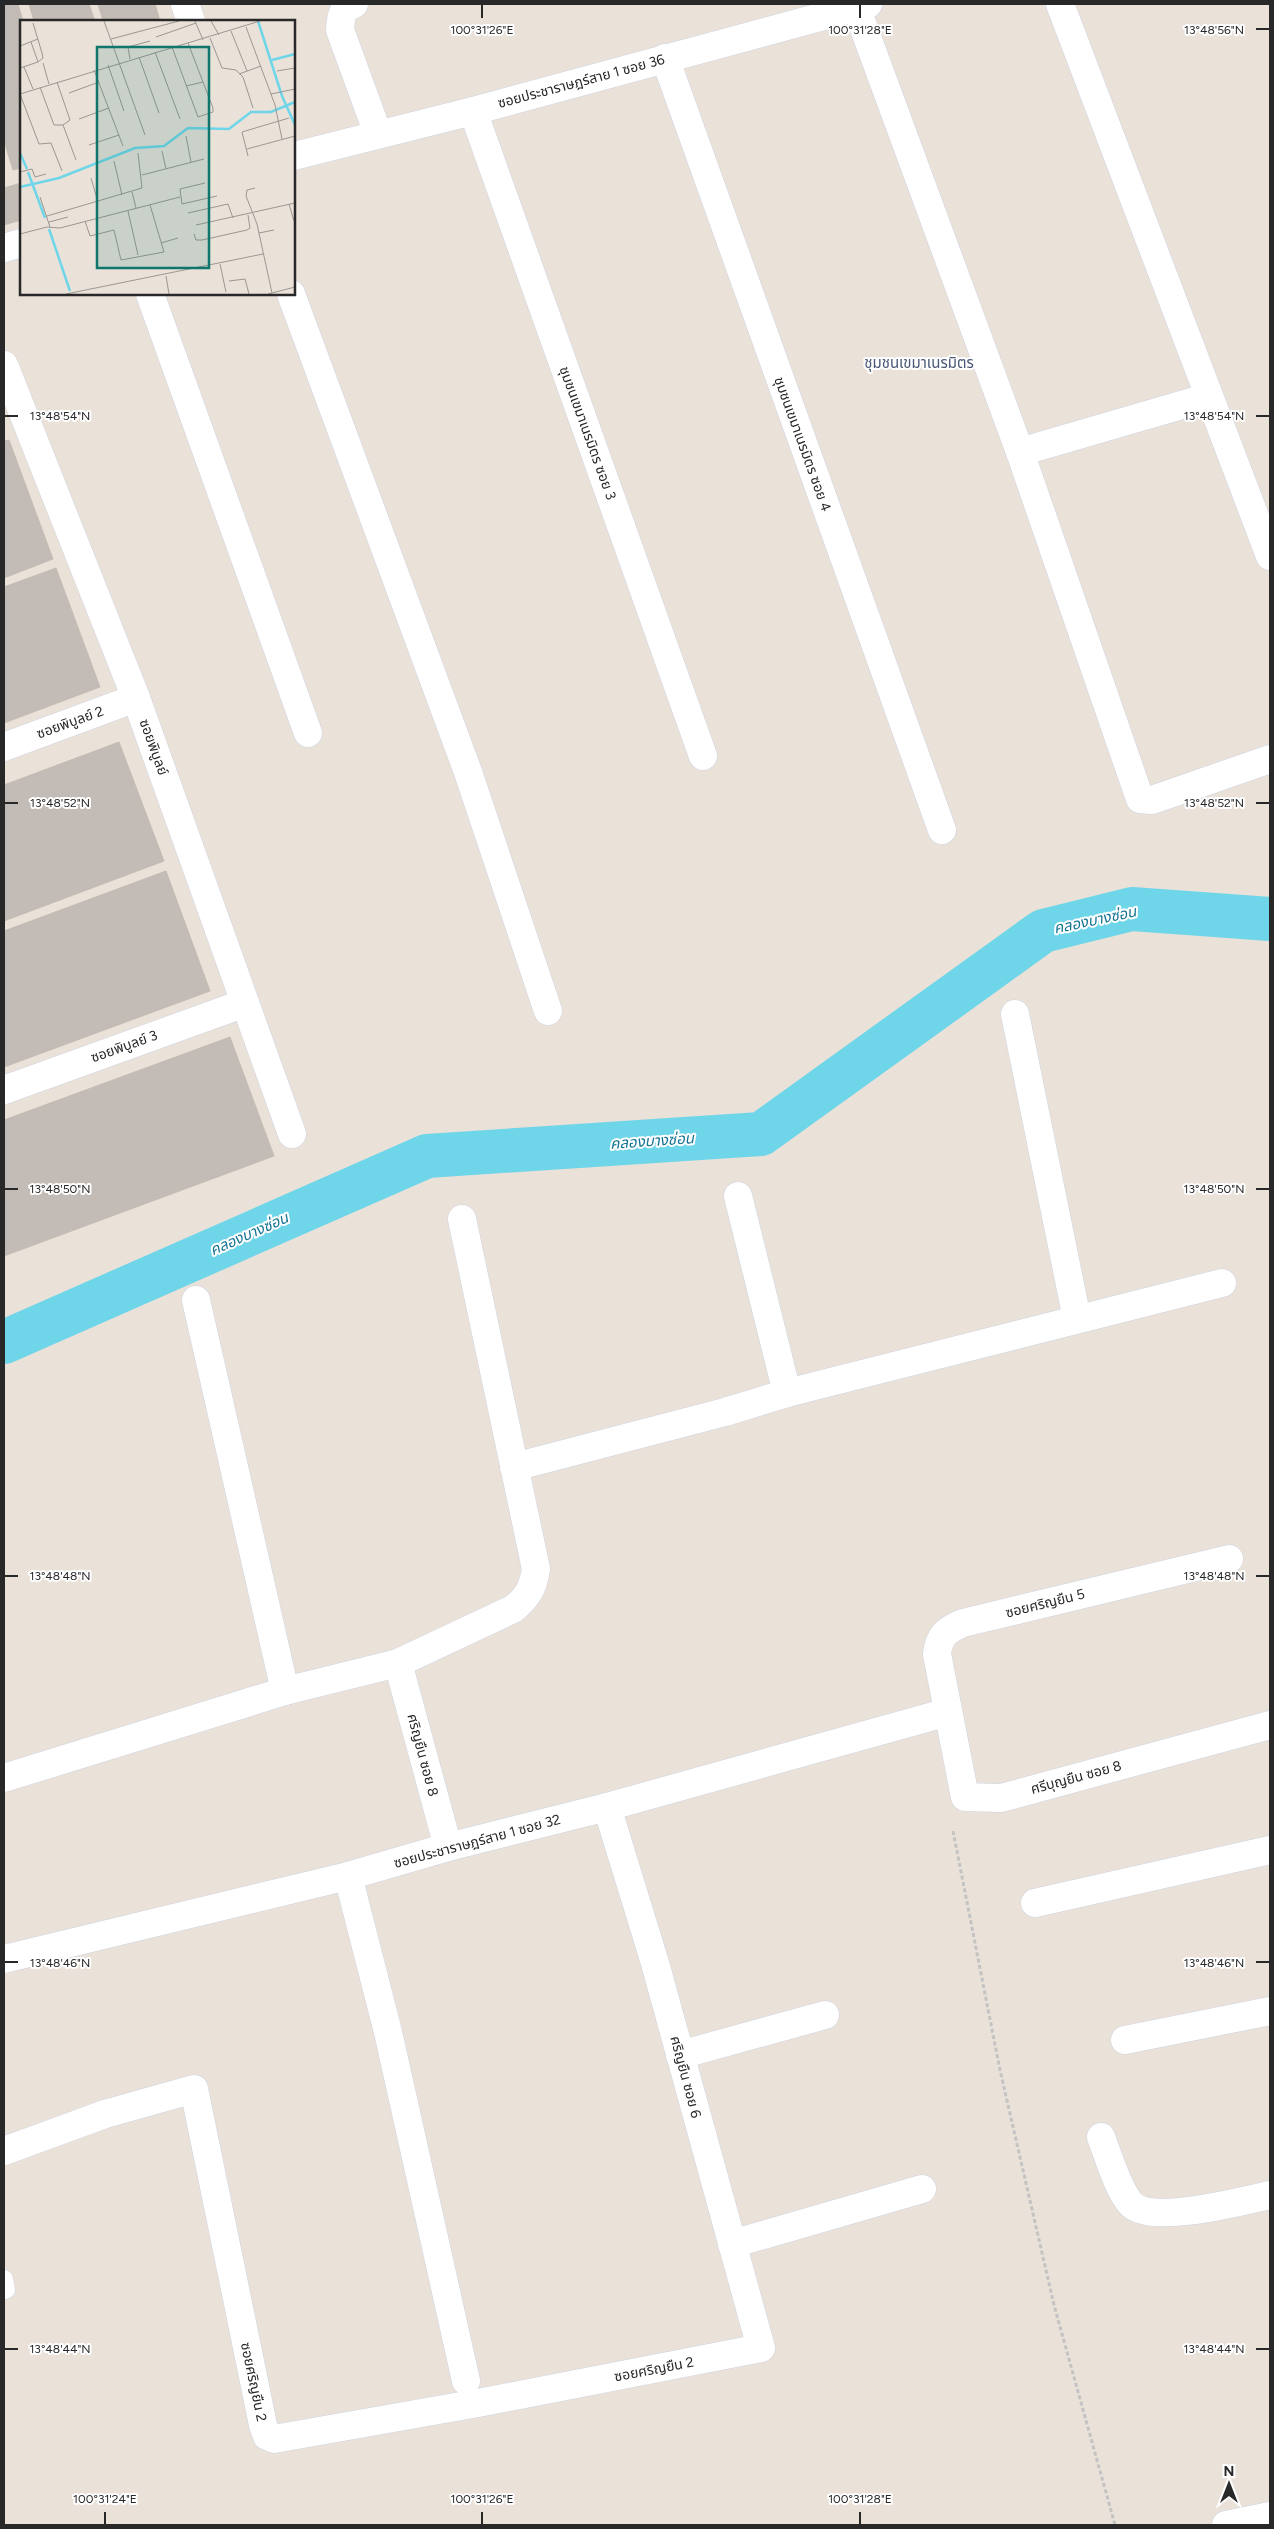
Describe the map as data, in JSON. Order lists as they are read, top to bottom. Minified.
{"streets":{"street":["ซอยประชาราษฎร์สาย 1 ซอย 36","ชุมชนเขมาเนรมิตร ซอย 3","ชุมชนเขมาเนรมิตร ซอย 4","ซอยพิบูลย์ 2","ซอยพิบูลย์","ซอยพิบูลย์ 3","ซอยศริญยืน 5","ศริญยืน ซอย 8","ศรีบุญยืน ซอย 8","ซอยประชาราษฎร์สาย 1 ซอย 32","ศริญยืน ซอย 6","ซอยศริญยืน 2"]},"crossings":[["ซอยประชาราษฎร์สาย 1 ซอย 36","ชุมชนเขมาเนรมิตร ซอย 3"],["ซอยประชาราษฎร์สาย 1 ซอย 36","ชุมชนเขมาเนรมิตร ซอย 4"],["ซอยพิบูลย์ 2","ซอยพิบูลย์"],["ซอยพิบูลย์","ซอยพิบูลย์ 3"],["ซอยศริญยืน 5","ซอยประชาราษฎร์สาย 1 ซอย 32"],["ศริญยืน ซอย 8","ซอยประชาราษฎร์สาย 1 ซอย 32"],["ซอยประชาราษฎร์สาย 1 ซอย 32","ศริญยืน ซอย 6"],["ศริญยืน ซอย 6","ซอยศริญยืน 2"]],"districts":["ชุมชนเขมาเนรมิตร"],"water":["คลองบางซ่อน"],"north":"top","coordinates":["13°48'56\"N","100°31'26\"E","100°31'28\"E","13°48'54\"N","13°48'52\"N","13°48'50\"N","13°48'48\"N","13°48'46\"N","13°48'44\"N","100°31'24\"E"]}
